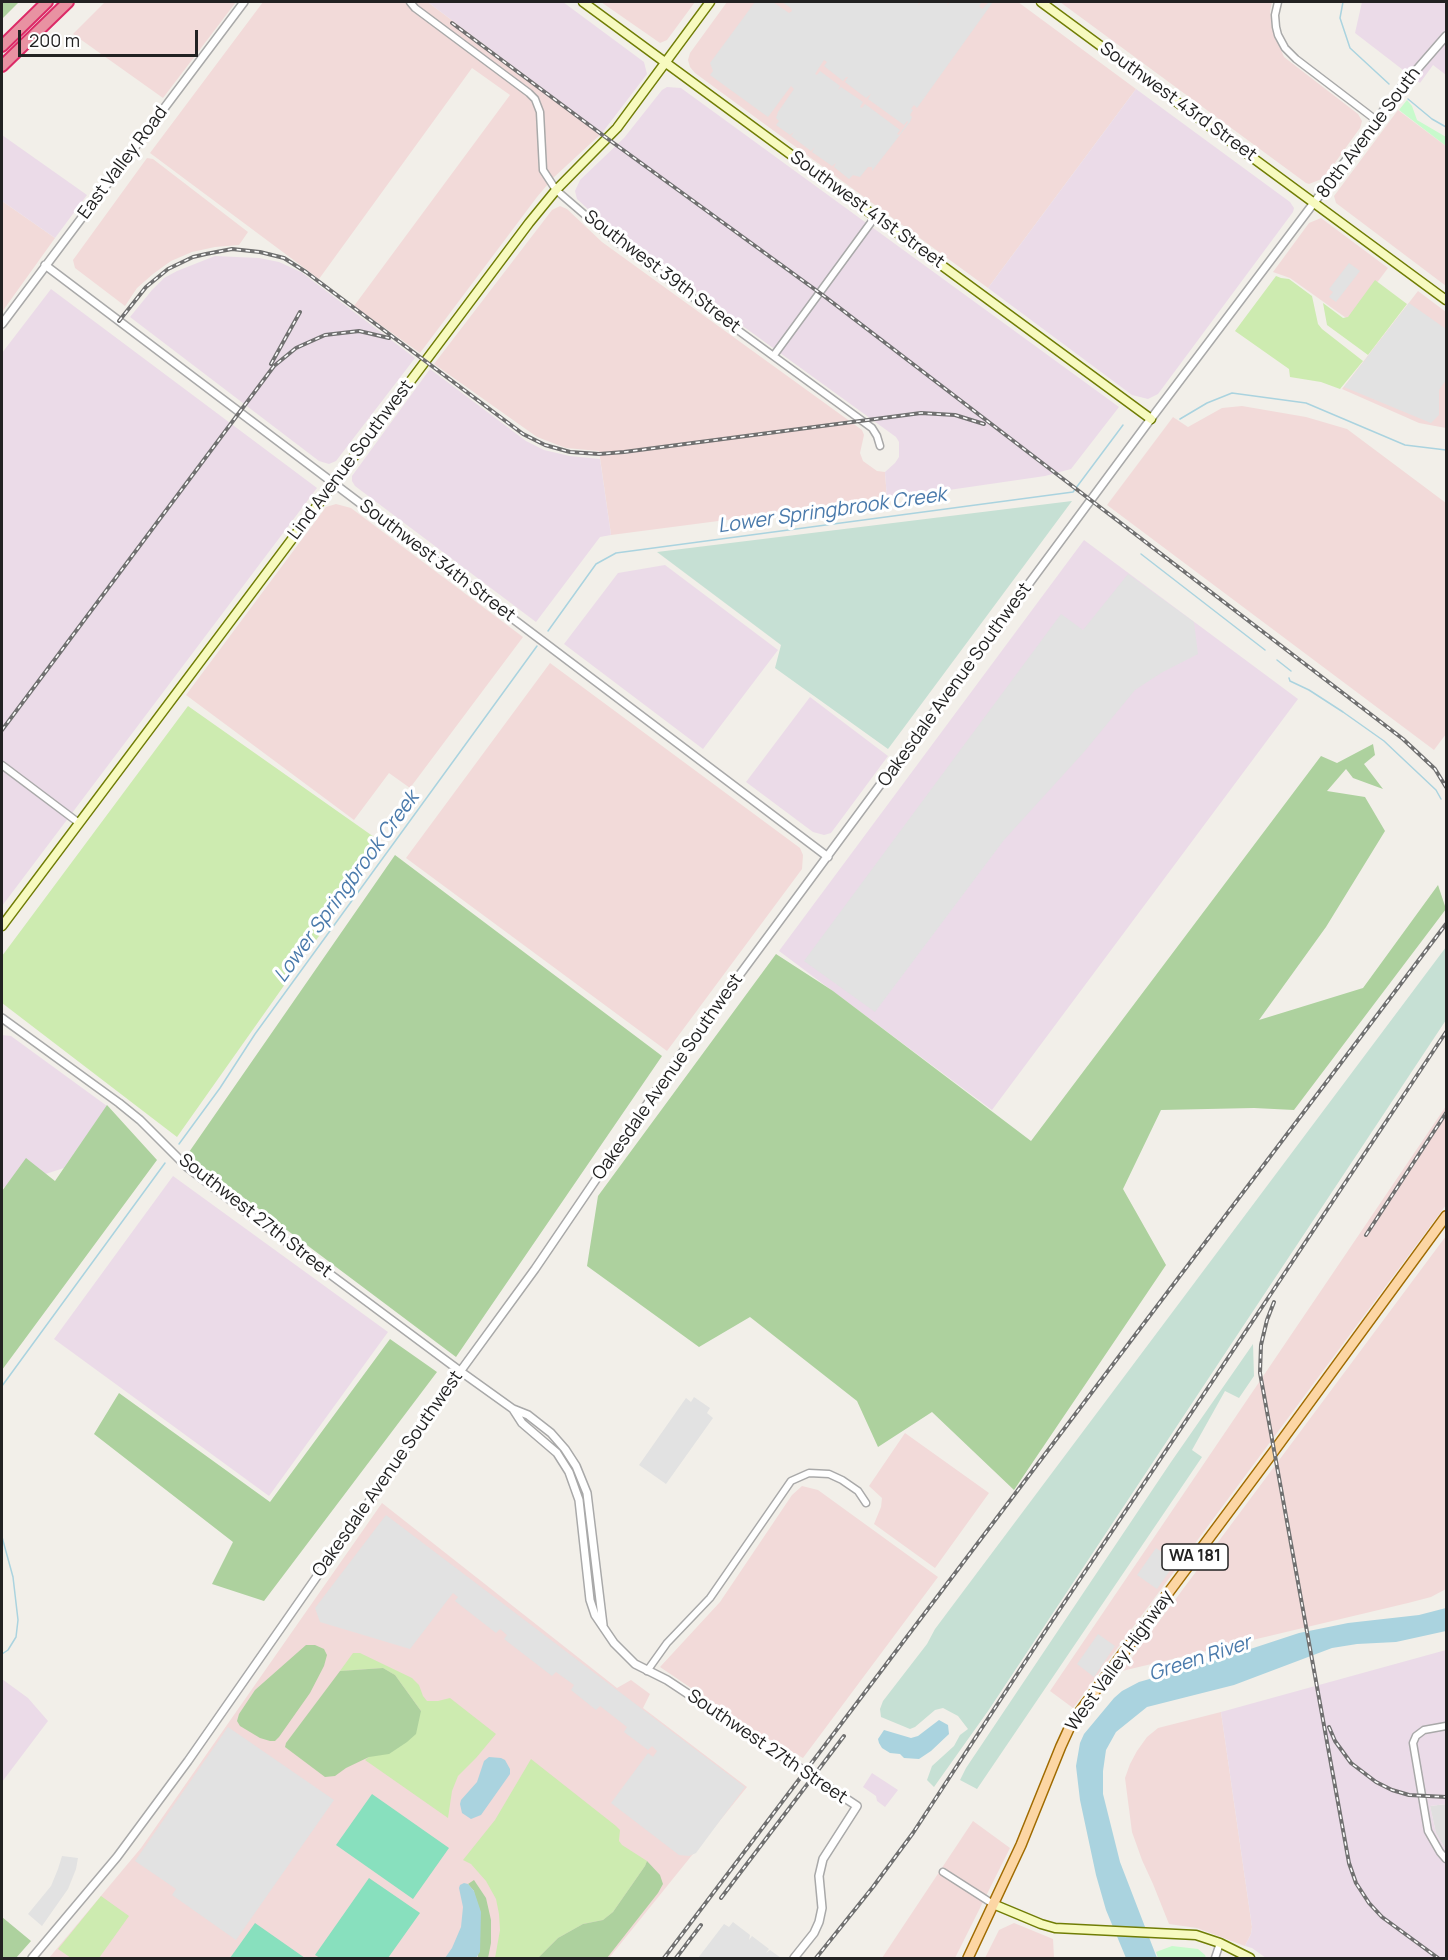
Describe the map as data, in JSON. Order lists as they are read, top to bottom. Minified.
{"streets":{"main road":["Southwest 43rd Street","Southwest 41st Street","Lind Avenue Southwest","WA 181","West Valley Highway"],"street":["80th Avenue South","East Valley Road","Southwest 39th Street","Southwest 34th Street","Oakesdale Avenue Southwest","Southwest 27th Street"]},"crossings":[["Southwest 43rd Street","80th Avenue South"],["Southwest 43rd Street","Oakesdale Avenue Southwest"],["80th Avenue South","Oakesdale Avenue Southwest"],["East Valley Road","Southwest 34th Street"],["Southwest 41st Street","Lind Avenue Southwest"],["Southwest 41st Street","Oakesdale Avenue Southwest"],["Southwest 39th Street","Lind Avenue Southwest"],["Lind Avenue Southwest","Southwest 34th Street"],["Southwest 34th Street","Oakesdale Avenue Southwest"],["Oakesdale Avenue Southwest","Southwest 27th Street"]],"water":["Lower Springbrook Creek","Green River"],"scale_bar":"200 m"}
